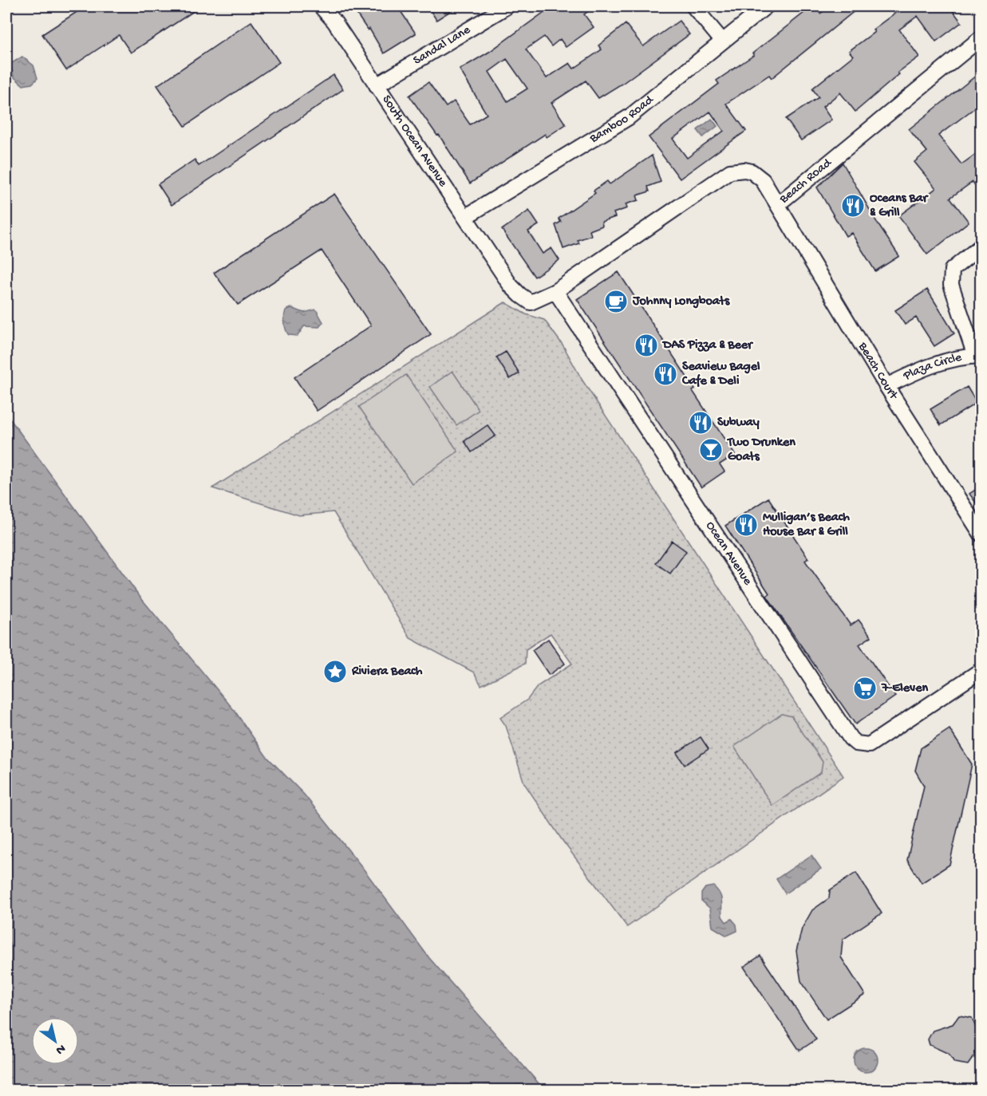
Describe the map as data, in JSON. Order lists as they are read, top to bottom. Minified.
{"streets":{"street":["Sandal Lane","Bamboo Road","South Ocean Avenue","Beach Road","Plaza Circle","Beach Court","Ocean Avenue"]},"crossings":[["Sandal Lane","South Ocean Avenue"],["Bamboo Road","South Ocean Avenue"],["South Ocean Avenue","Beach Road"],["South Ocean Avenue","Ocean Avenue"],["Beach Road","Beach Court"],["Beach Road","Ocean Avenue"],["Plaza Circle","Beach Court"]],"places":{"restaurant":["Oceans Bar & Grill","DAS Pizza & Beer","Seaview Bagel Cafe & Deli","Subway","Mulligan’s Beach House Bar & Grill"],"cafe":["Johnny Longboats"],"bar":["Two Drunken Goats"],"place":["Riviera Beach"],"supermarket":["7-Eleven"]},"north":"bottom right"}
